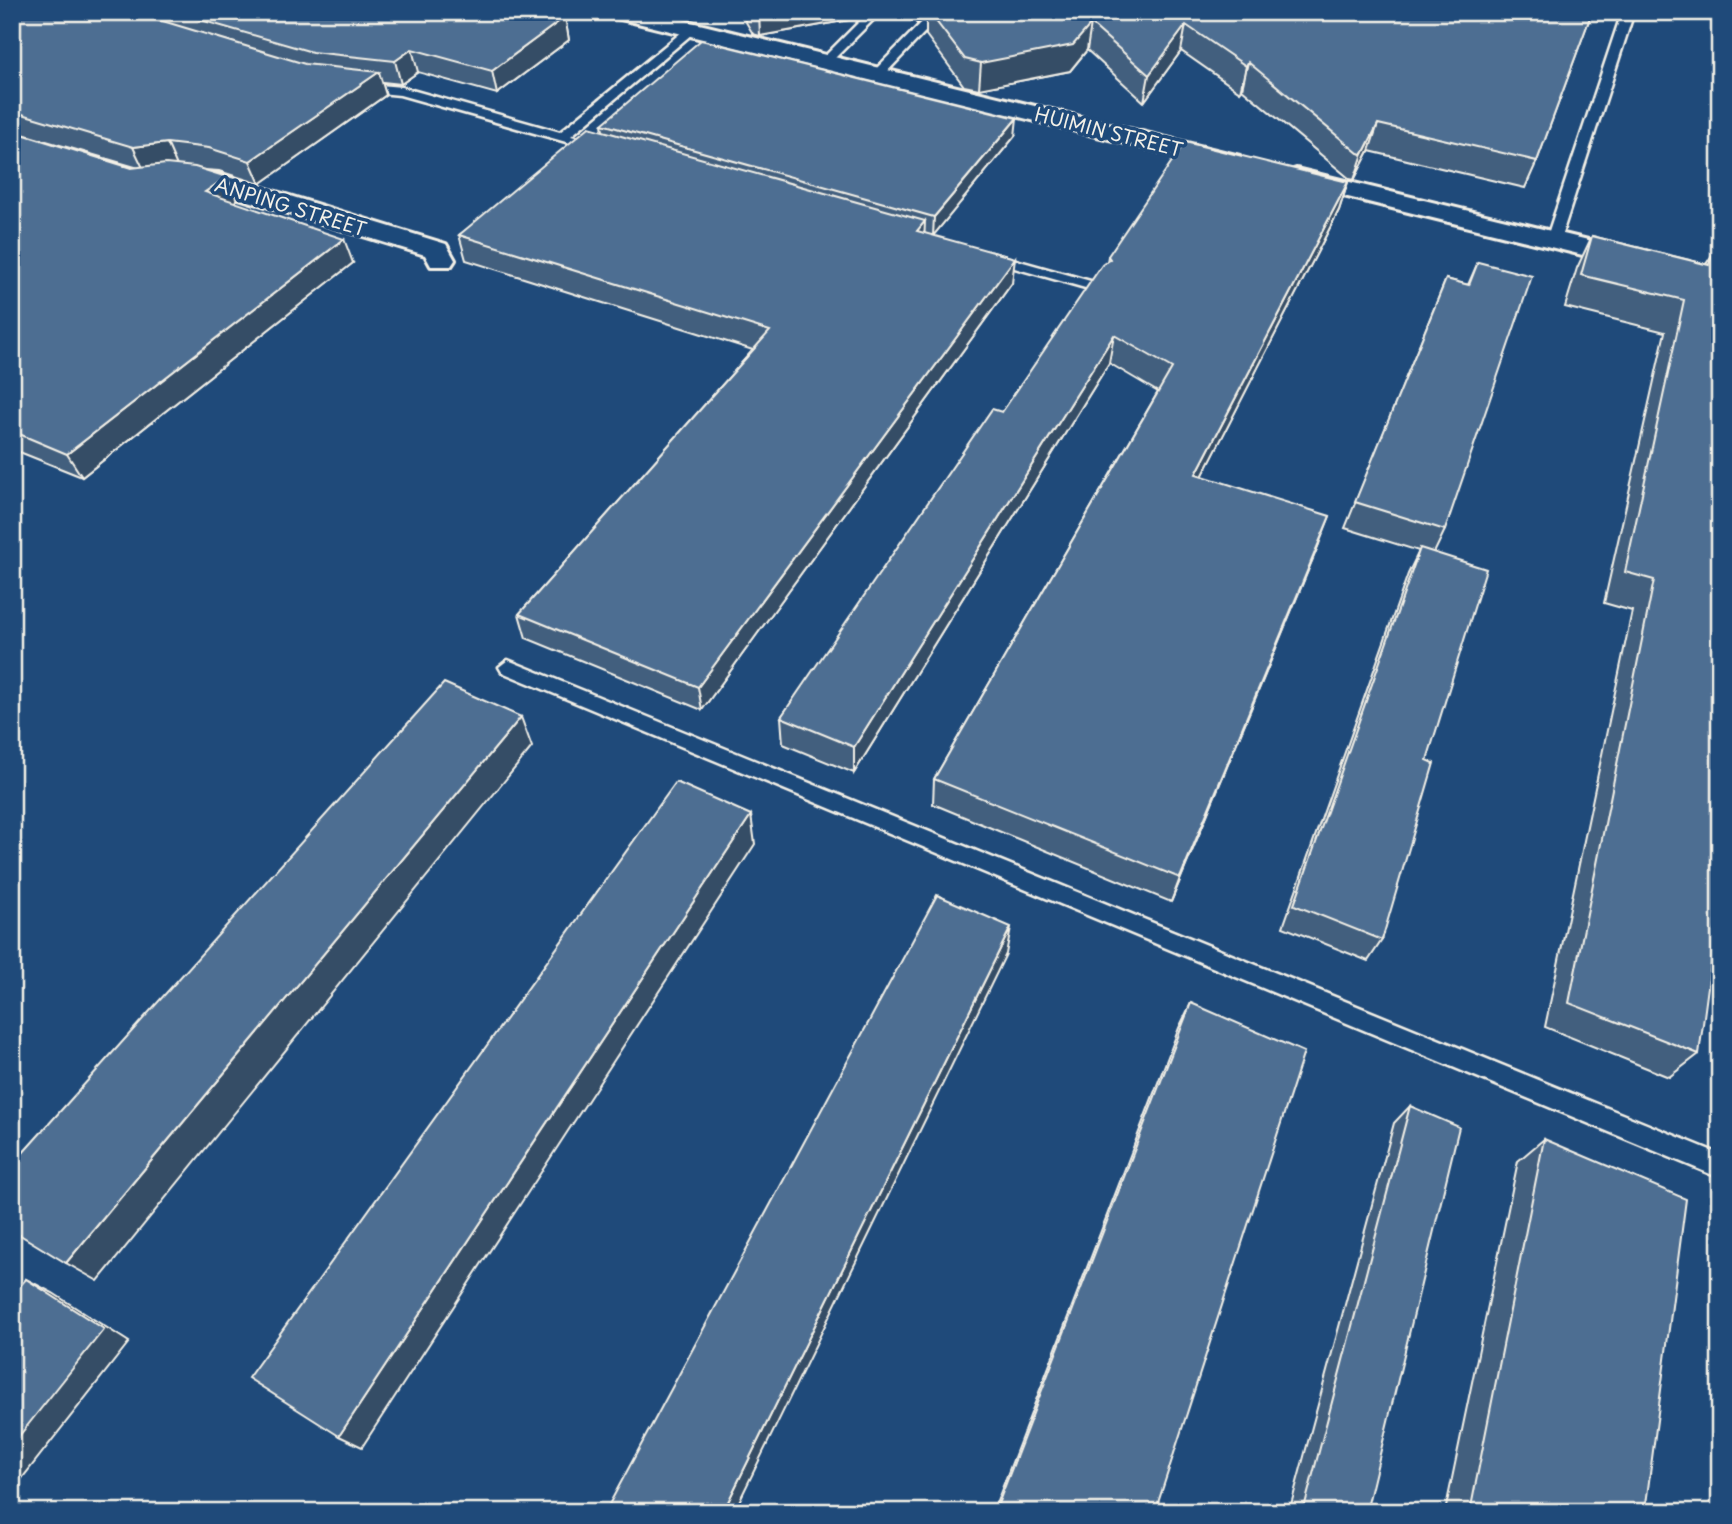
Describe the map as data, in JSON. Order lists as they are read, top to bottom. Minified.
{"streets":{"street":["HUIMIN STREET","ANPING STREET"]}}
